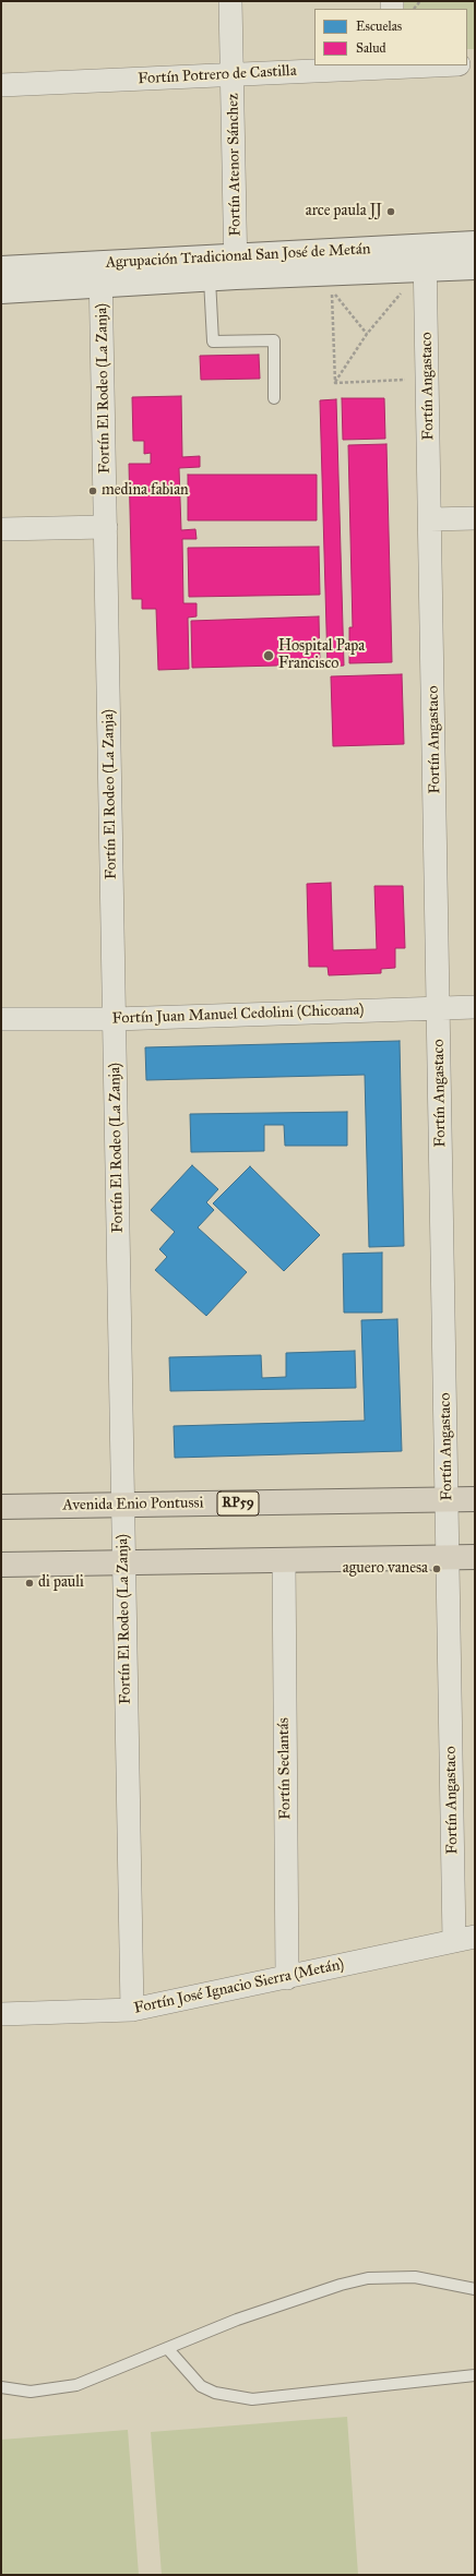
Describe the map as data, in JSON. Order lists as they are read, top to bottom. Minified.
{"streets":{"main road":["RP59","Avenida Enio Pontussi"],"street":["Fortín Potrero de Castilla","Fortín Atenor Sánchez","Agrupación Tradicional San José de Metán","Fortín Angastaco","Fortín El Rodeo (La Zanja)","Fortín Juan Manuel Cedolini (Chicoana)","Fortín Seclantás","Fortín José Ignacio Sierra (Metán)"]},"crossings":[["Fortín Potrero de Castilla","Fortín Atenor Sánchez"],["Fortín Atenor Sánchez","Agrupación Tradicional San José de Metán"],["Agrupación Tradicional San José de Metán","Fortín Angastaco"],["Agrupación Tradicional San José de Metán","Fortín El Rodeo (La Zanja)"],["Fortín Angastaco","Fortín Juan Manuel Cedolini (Chicoana)"],["Fortín Angastaco","Avenida Enio Pontussi"],["Fortín Angastaco","Fortín José Ignacio Sierra (Metán)"],["Fortín El Rodeo (La Zanja)","Fortín Juan Manuel Cedolini (Chicoana)"],["Fortín El Rodeo (La Zanja)","Avenida Enio Pontussi"],["Fortín El Rodeo (La Zanja)","Fortín José Ignacio Sierra (Metán)"],["Fortín Seclantás","Fortín José Ignacio Sierra (Metán)"]],"places":["arce paula JJ","medina fabian","Hospital Papa Francisco","aguero vanesa","di pauli"],"legend":["Escuelas","Salud"]}
